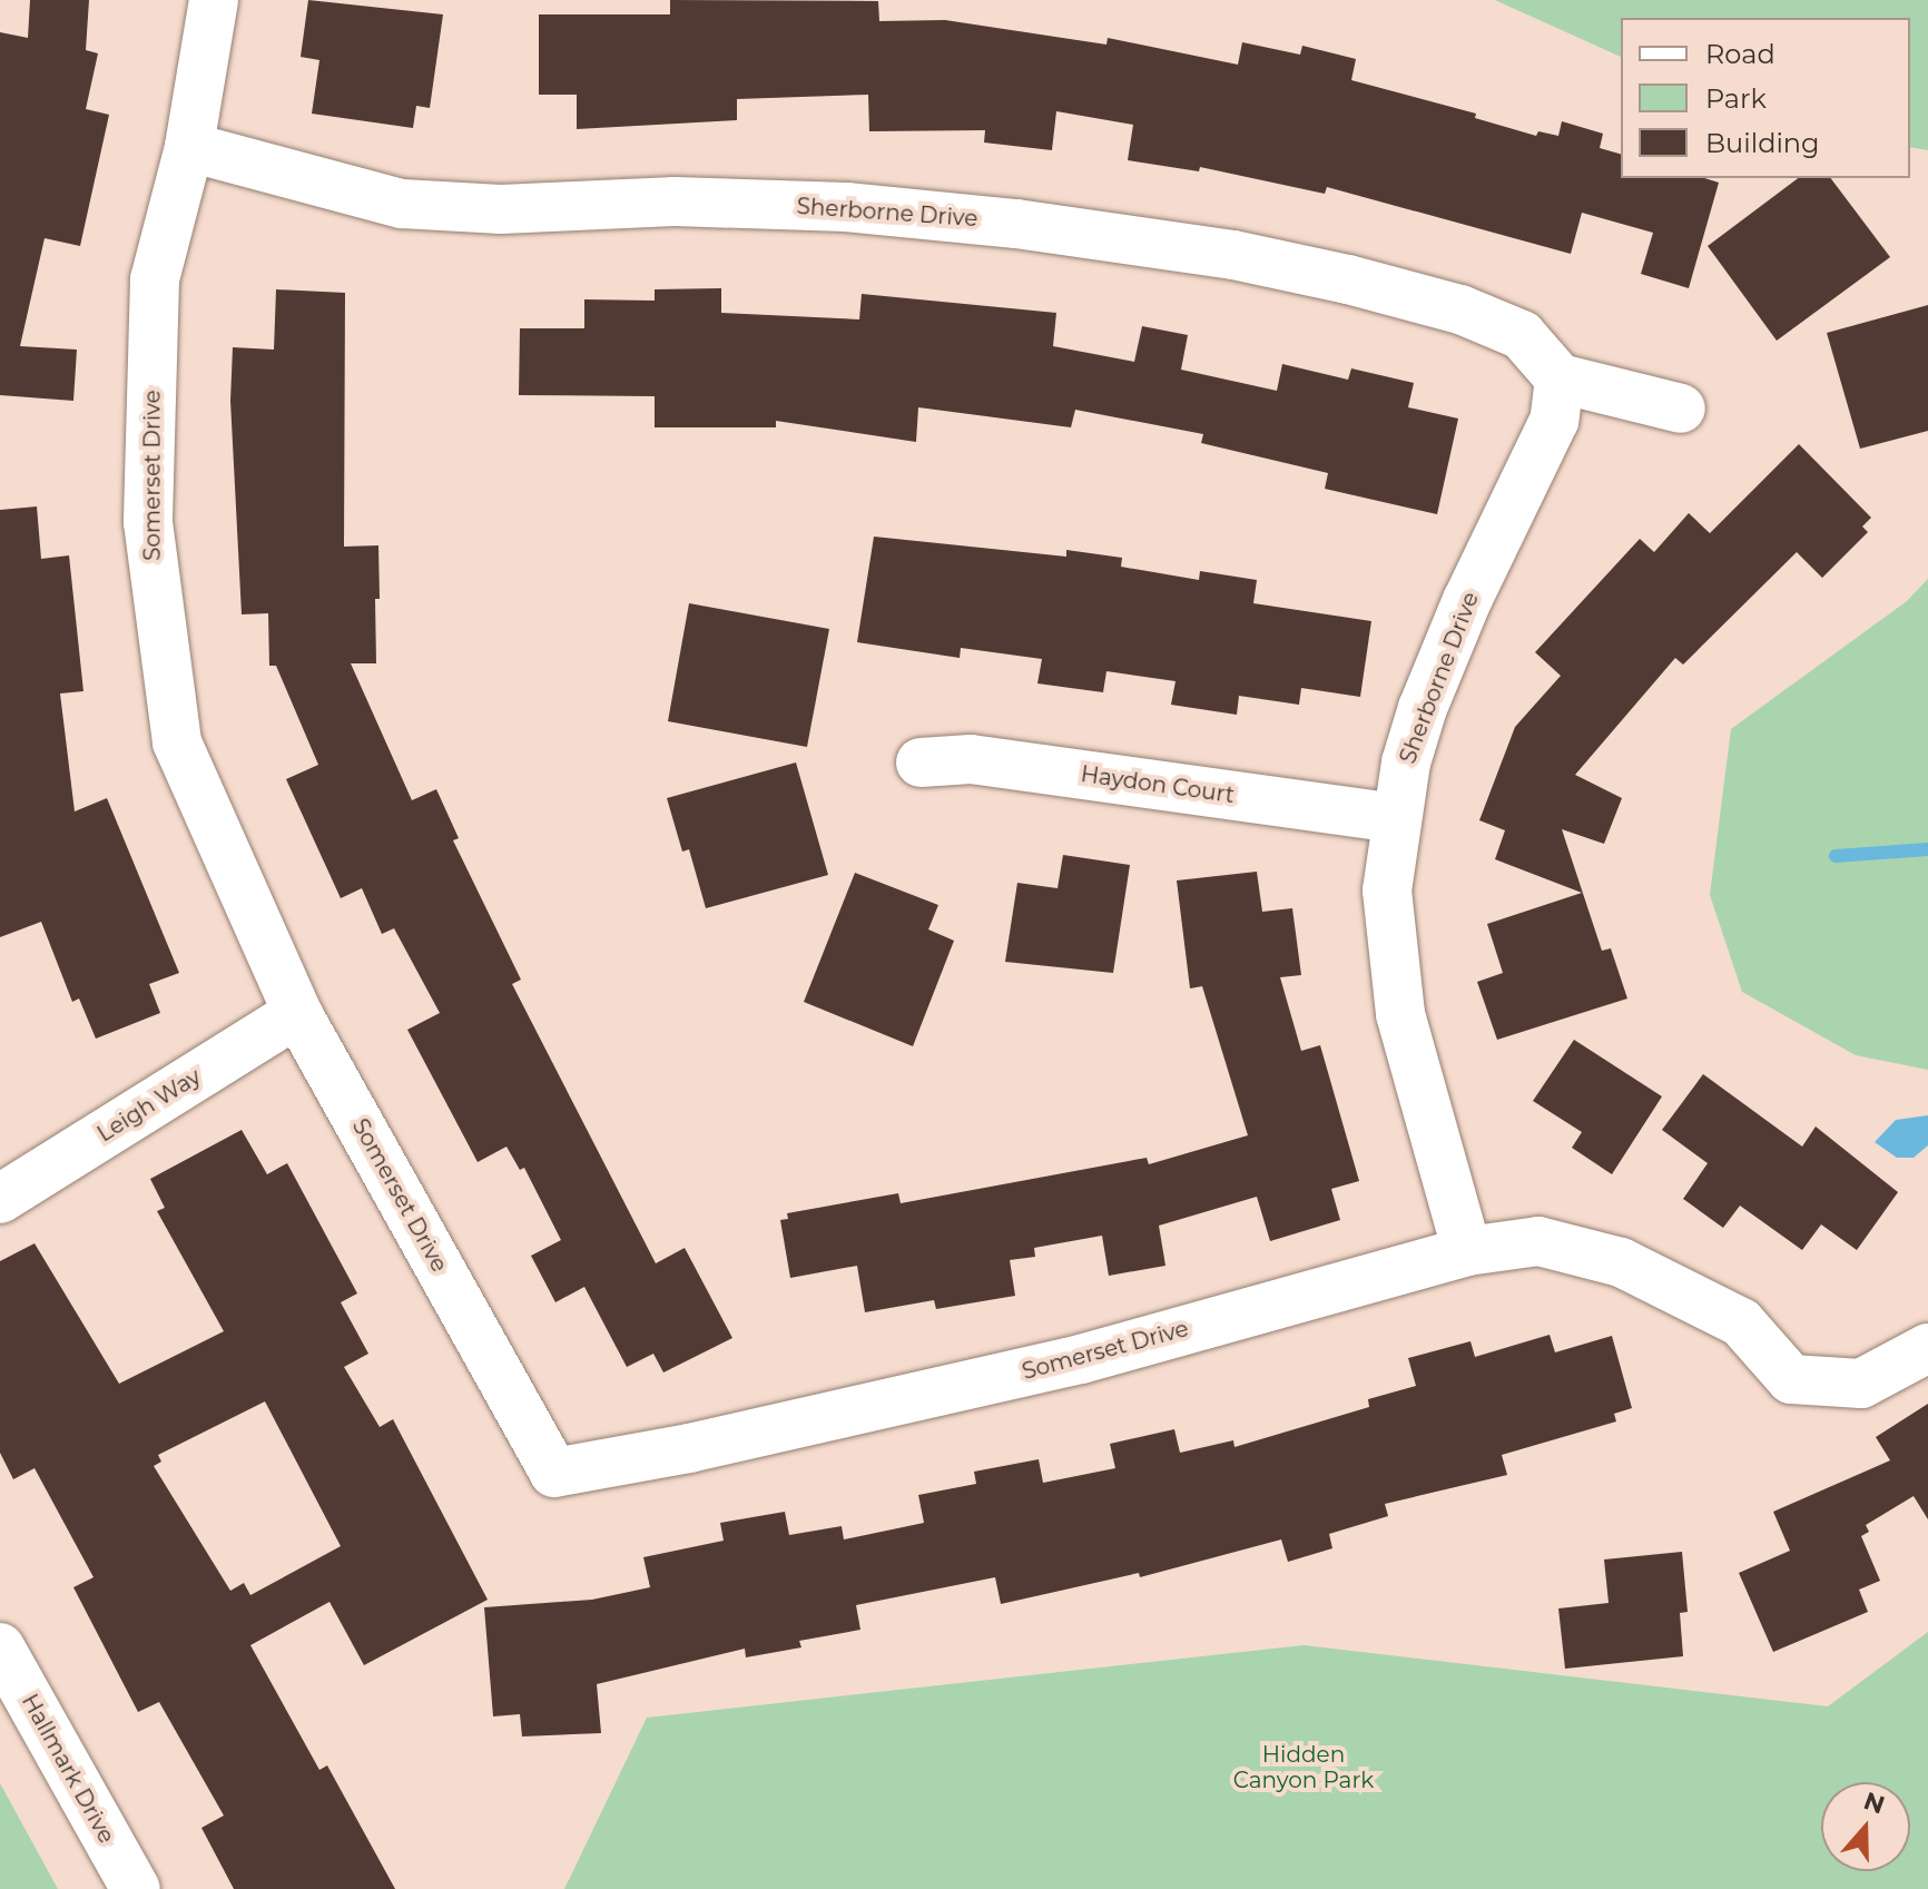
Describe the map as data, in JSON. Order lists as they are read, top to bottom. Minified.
{"streets":{"street":["Sherborne Drive","Somerset Drive","Haydon Court","Leigh Way","Hallmark Drive"]},"crossings":[["Sherborne Drive","Somerset Drive"],["Sherborne Drive","Haydon Court"],["Somerset Drive","Leigh Way"]],"parks":["Hidden Canyon Park"],"legend":["Road","Park","Building"],"north":"top"}
